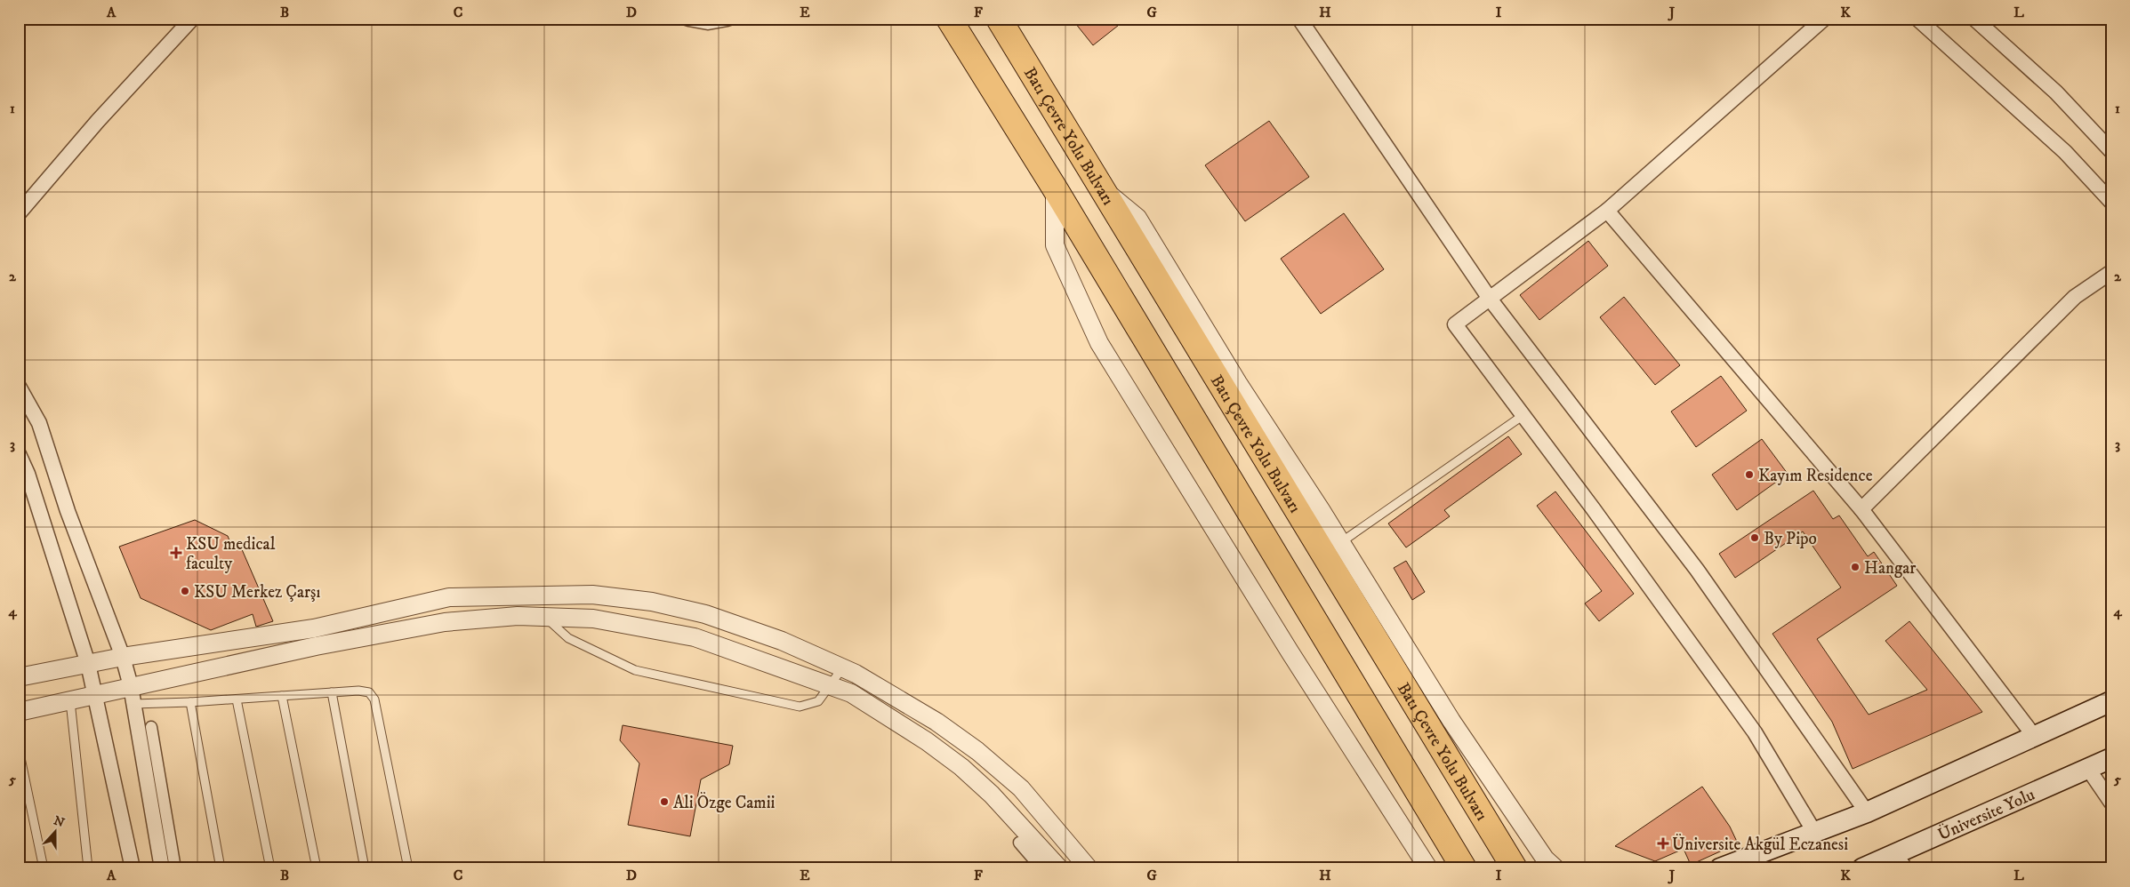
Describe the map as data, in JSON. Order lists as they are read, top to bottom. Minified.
{"streets":{"highway":["Batı Çevre Yolu Bulvarı"],"main road":["Üniversite Yolu"]},"places":{"other":["Kayım Residence","By Pipo","Hangar","KSU Merkez Çarşı","Ali Özge Camii"],"health":["KSU medical faculty","Üniversite Akgül Eczanesi"]},"north":"top","grid":{"columns":["A","B","C","D","E","F","G","H","I","J","K","L"],"rows":["1","2","3","4","5"]}}
